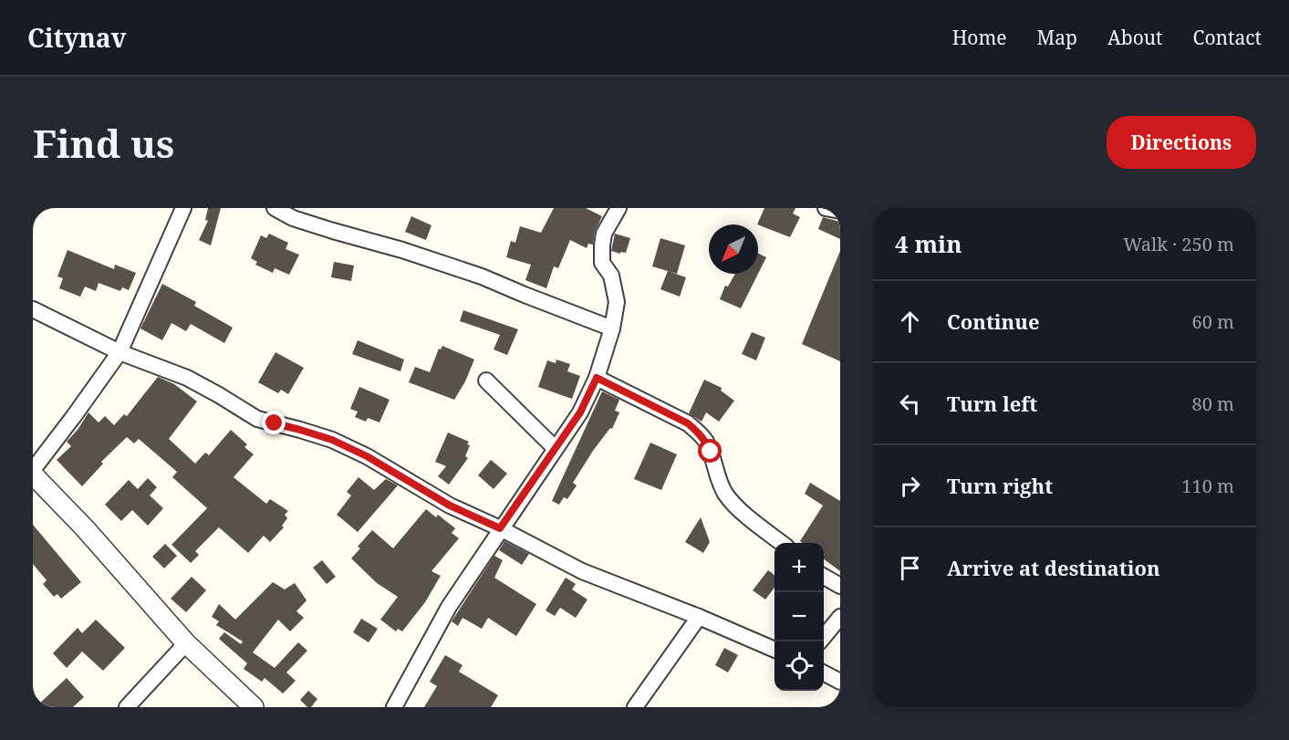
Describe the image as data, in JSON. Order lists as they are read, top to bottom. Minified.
{"north":"bottom left","page":{"header":"Citynav","nav":["Home","Map","About","Contact"],"buttons":"Directions","title":"Find us","heading":["4 min","Walk · 250 m"],"list":[["Continue","60 m"],["Turn left","80 m"],["Turn right","110 m"],"Arrive at destination"],"map_buttons":["+","−"]}}
